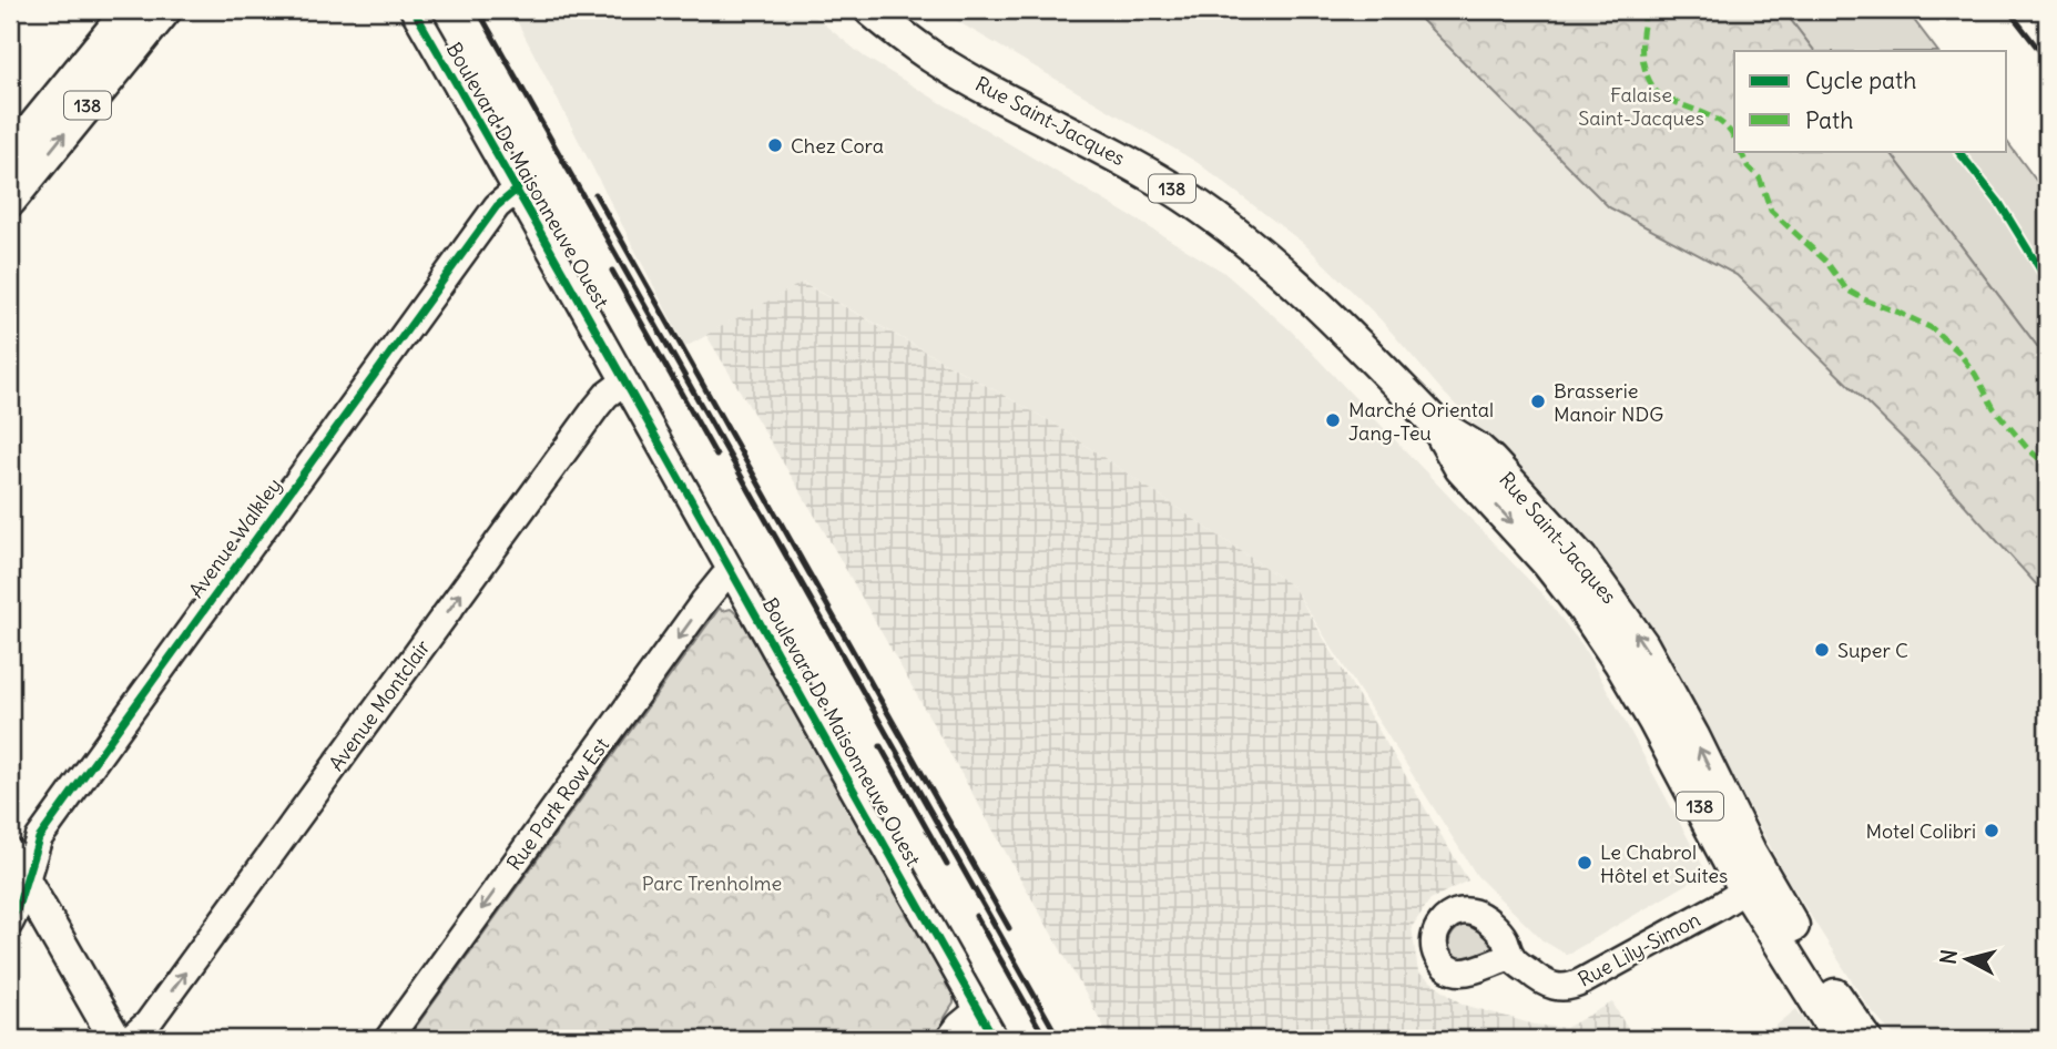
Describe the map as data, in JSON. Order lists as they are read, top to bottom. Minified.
{"streets":{"main road":["138","Rue Saint-Jacques"],"street":["Boulevard De Maisonneuve Ouest","Avenue Walkley","Avenue Montclair","Rue Park Row Est","Rue Lily-Simon"]},"crossings":[["Rue Saint-Jacques","Rue Lily-Simon"],["Boulevard De Maisonneuve Ouest","Avenue Walkley"],["Boulevard De Maisonneuve Ouest","Avenue Montclair"],["Boulevard De Maisonneuve Ouest","Rue Park Row Est"]],"one_way":["Avenue Montclair","Rue Park Row Est"],"parks":["Falaise Saint-Jacques","Parc Trenholme"],"places":["Chez Cora","Brasserie Manoir NDG","Marché Oriental Jang-Teu","Super C","Motel Colibri","Le Chabrol Hôtel et Suites"],"legend":["Cycle path","Path"],"north":"left"}
